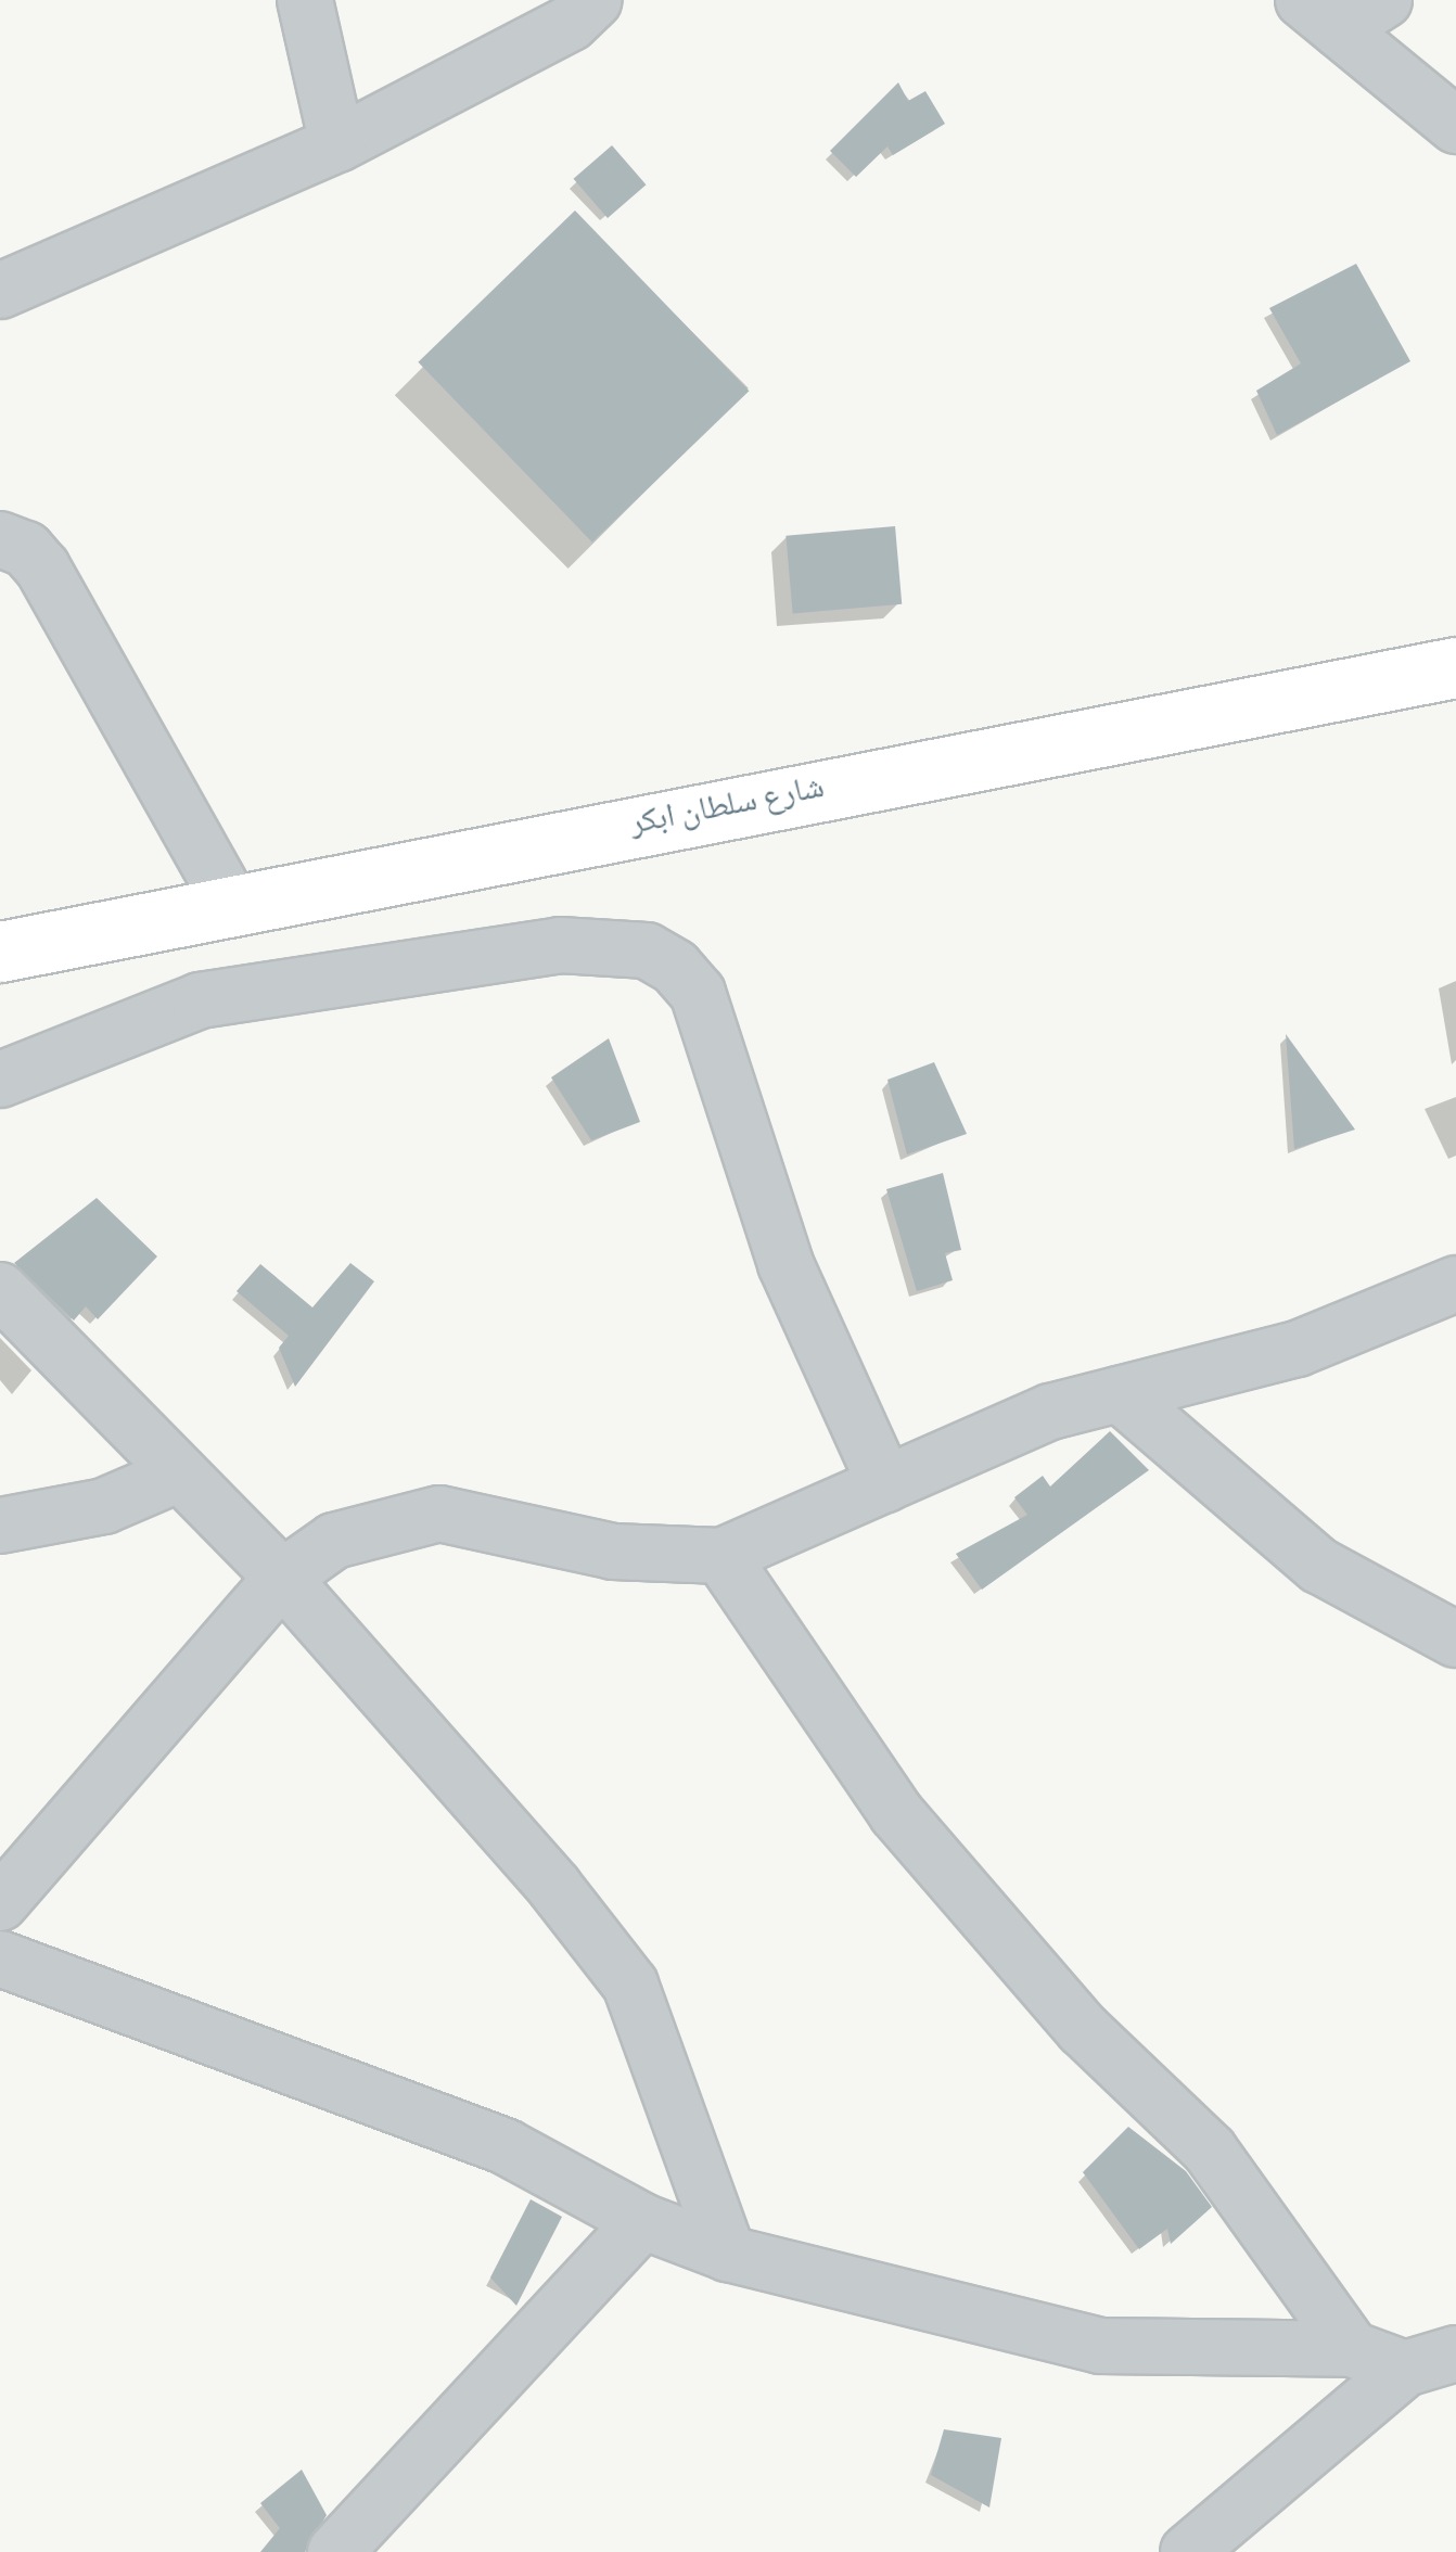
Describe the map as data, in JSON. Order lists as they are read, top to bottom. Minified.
{"streets":{"highway":["شارع سلطان ابكر"]}}
